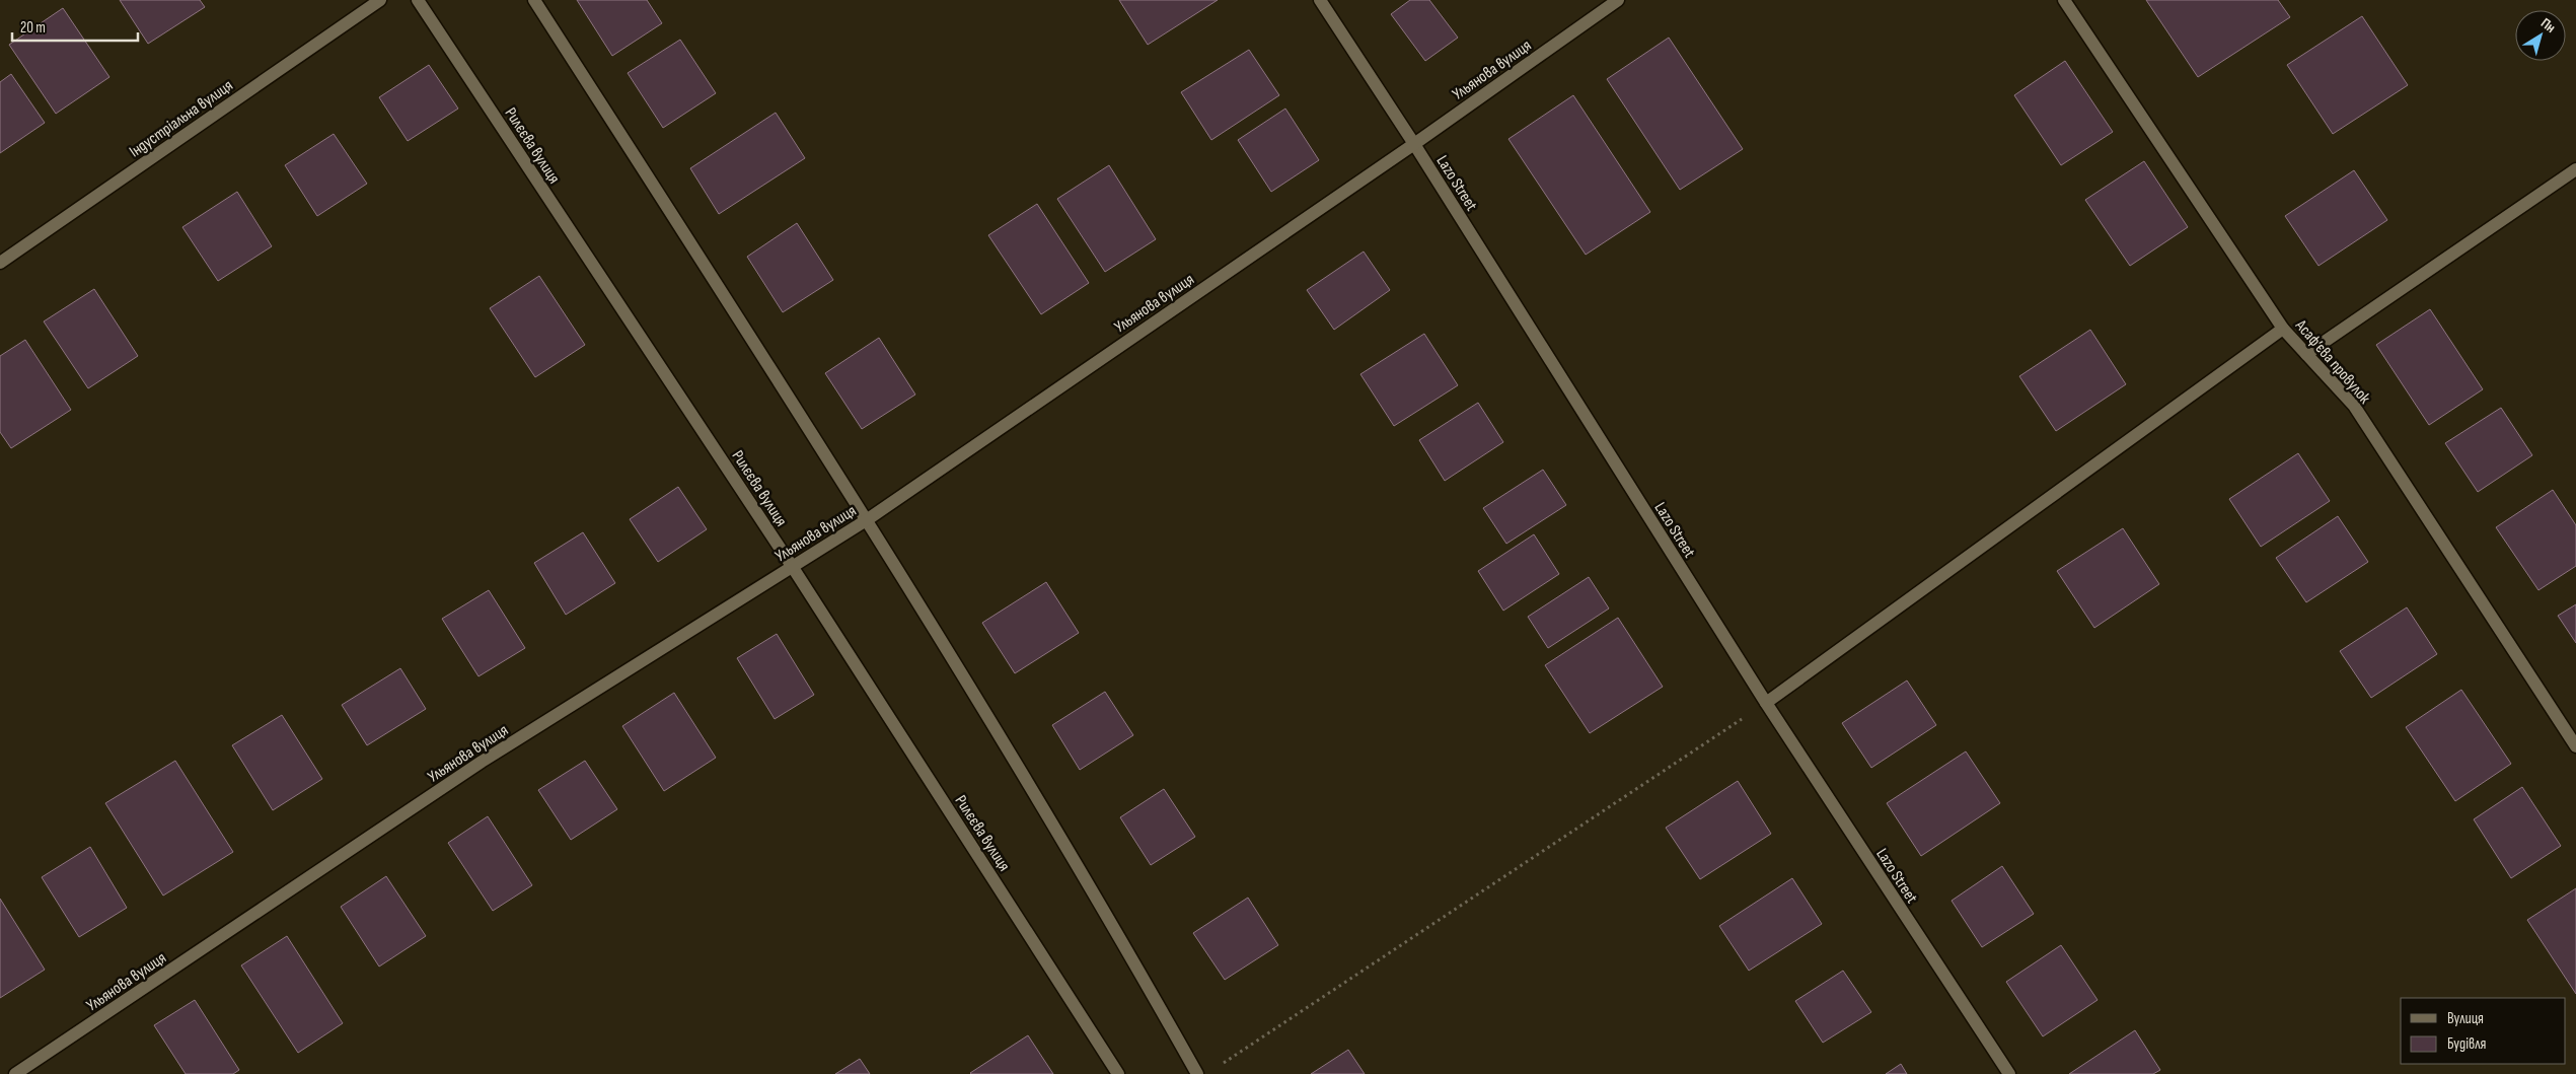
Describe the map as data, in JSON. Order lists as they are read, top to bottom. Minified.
{"streets":{"street":["Ульянова вулиця","Індустріальна вулиця","Рилєєва вулиця","Lazo Street","Асаф’єва провулок"]},"crossings":[["Ульянова вулиця","Рилєєва вулиця"],["Ульянова вулиця","Lazo Street"]],"legend":["Вулиця","Будівля"],"scale_bar":"20 m","north":"top right"}
